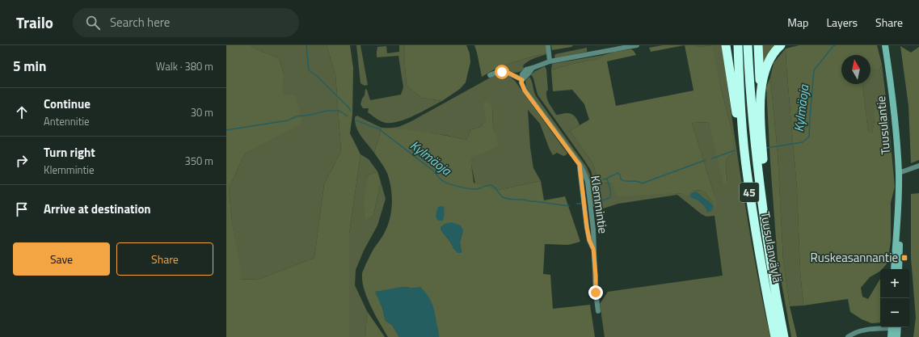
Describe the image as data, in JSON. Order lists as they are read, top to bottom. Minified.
{"streets":{"highway":["45","Tuusulanväylä"],"main road":["Tuusulantie"],"street":["Klemmintie"]},"water":["Kylmäoja"],"places":{"transit":["Ruskeasannantie"]},"north":"top","page":{"header":"Trailo","search":"Search here","nav":["Map","Layers","Share"],"heading":["5 min","Walk · 380 m"],"list":[["Continue","Antennitie","30 m"],["Turn right","Klemmintie","350 m"],"Arrive at destination"],"buttons":["Save","Share"],"map_buttons":["+","−"]}}
